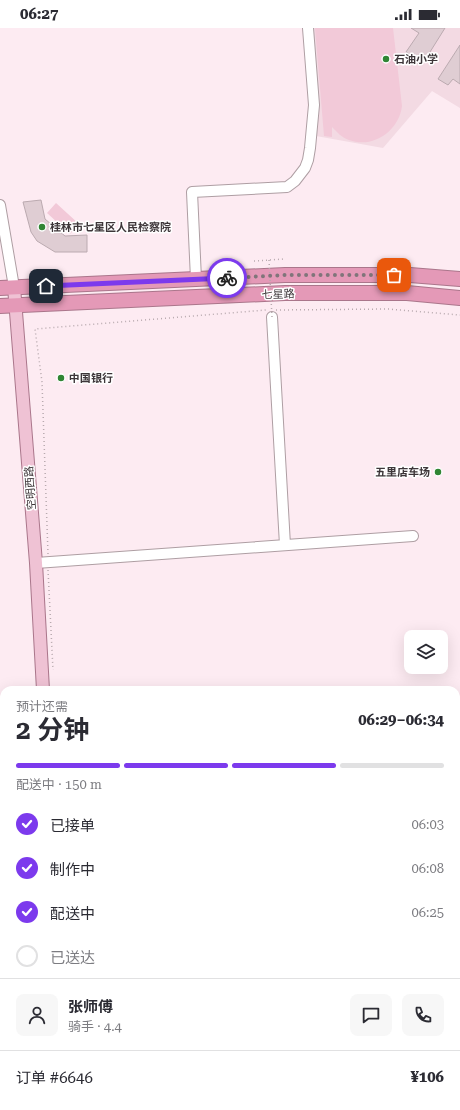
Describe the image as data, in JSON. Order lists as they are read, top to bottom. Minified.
{"streets":{"highway":["七星路"],"main road":["空明西路"]},"crossings":[["七星路","空明西路"]],"places":["石油小学","桂林市七星区人民检察院","中国银行","五里店车场"],"page":{"status":"06:27","heading":["2 分钟","预计还需","06:29–06:34"],"panel":["张师傅","骑手 · 4.4","订单 #6646","¥106"],"bar":"配送中 · 150 m","list":[["已接单","06:03"],["制作中","06:08"],["配送中","06:25"],"已送达"]}}
